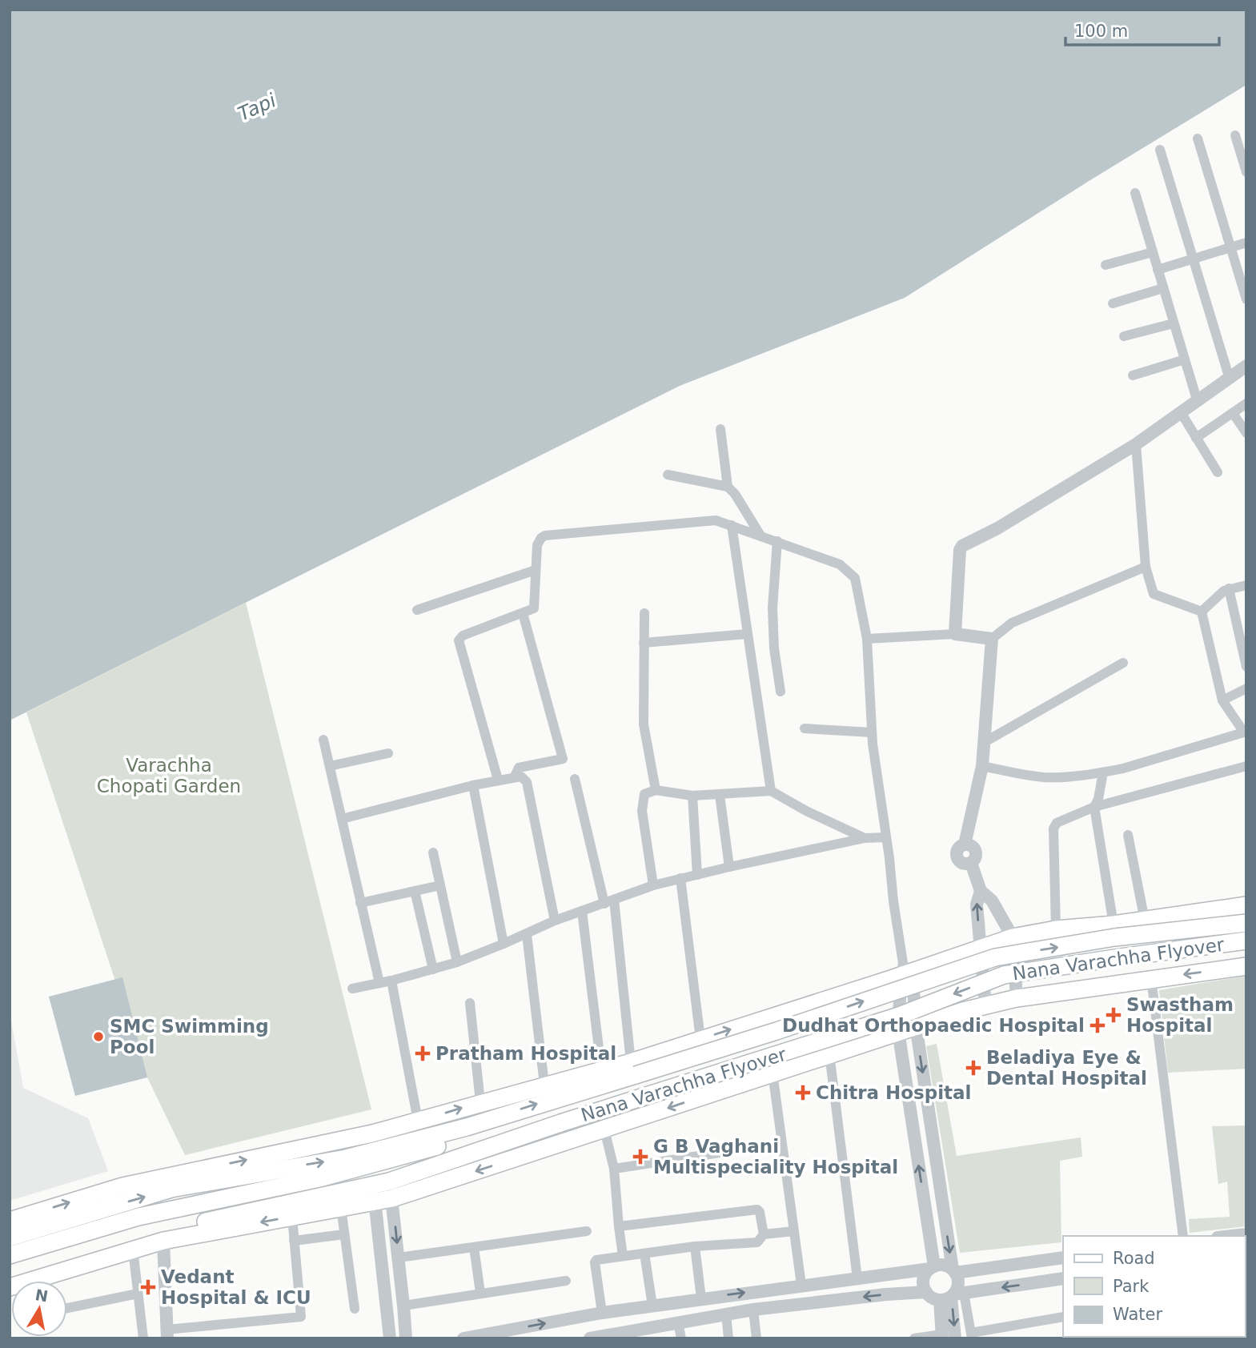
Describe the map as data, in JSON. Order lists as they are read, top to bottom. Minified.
{"streets":{"main road":["Nana Varachha Flyover"]},"water":["Tapi"],"parks":["Varachha Chopati Garden"],"places":{"health":["Swastham Hospital","Dudhat Orthopaedic Hospital","Pratham Hospital","Beladiya Eye & Dental Hospital","Chitra Hospital","G B Vaghani Multispeciality Hospital","Vedant Hospital & ICU"],"other":["SMC Swimming Pool"]},"legend":["Road","Park","Water"],"scale_bar":"100 m","north":"top"}
